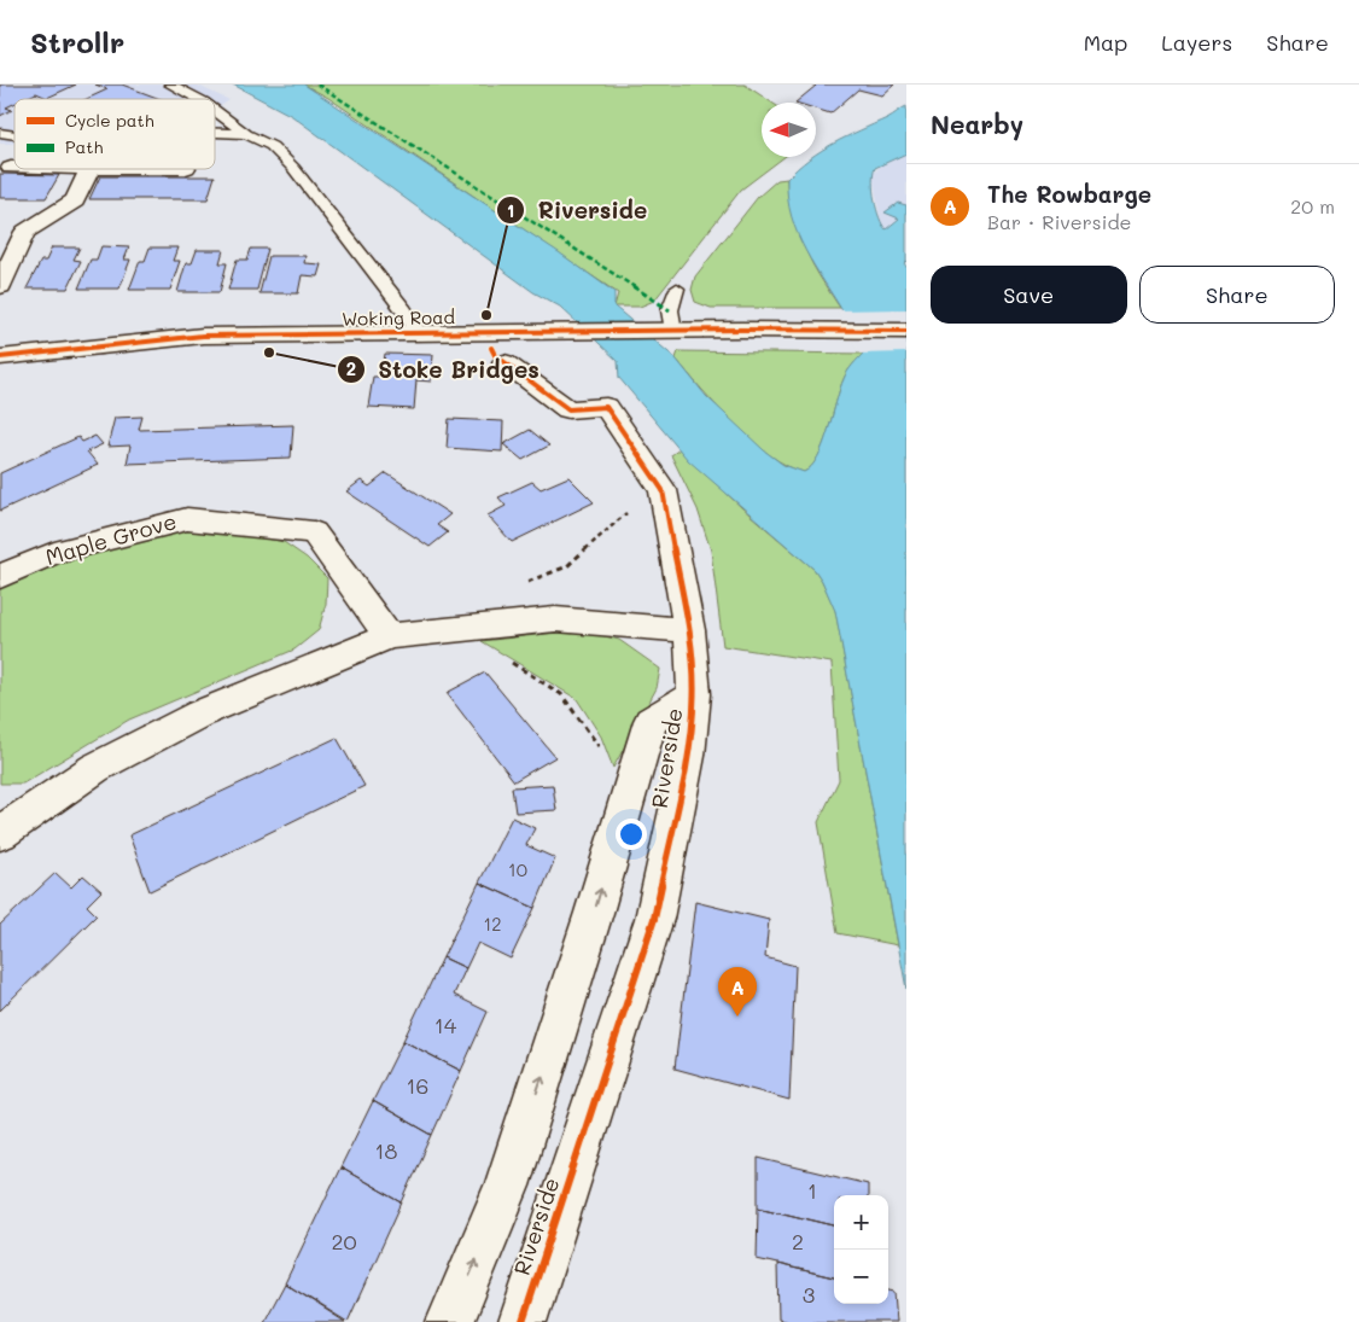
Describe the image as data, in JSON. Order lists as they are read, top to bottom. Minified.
{"streets":{"street":["Woking Road","Maple Grove","Riverside"]},"places":["Riverside","Stoke Bridges"],"house_numbers":["10","12","14","16","18","1","20","2","3"],"legend":["Cycle path","Path"],"north":"left","page":{"header":"Strollr","nav":["Map","Layers","Share"],"heading":"Nearby","list":[{"mark":"A","name":"The Rowbarge","note":"Bar · Riverside","value":"20 m"}],"buttons":["Save","Share"],"pins":"A","map_buttons":["+","−"]}}
